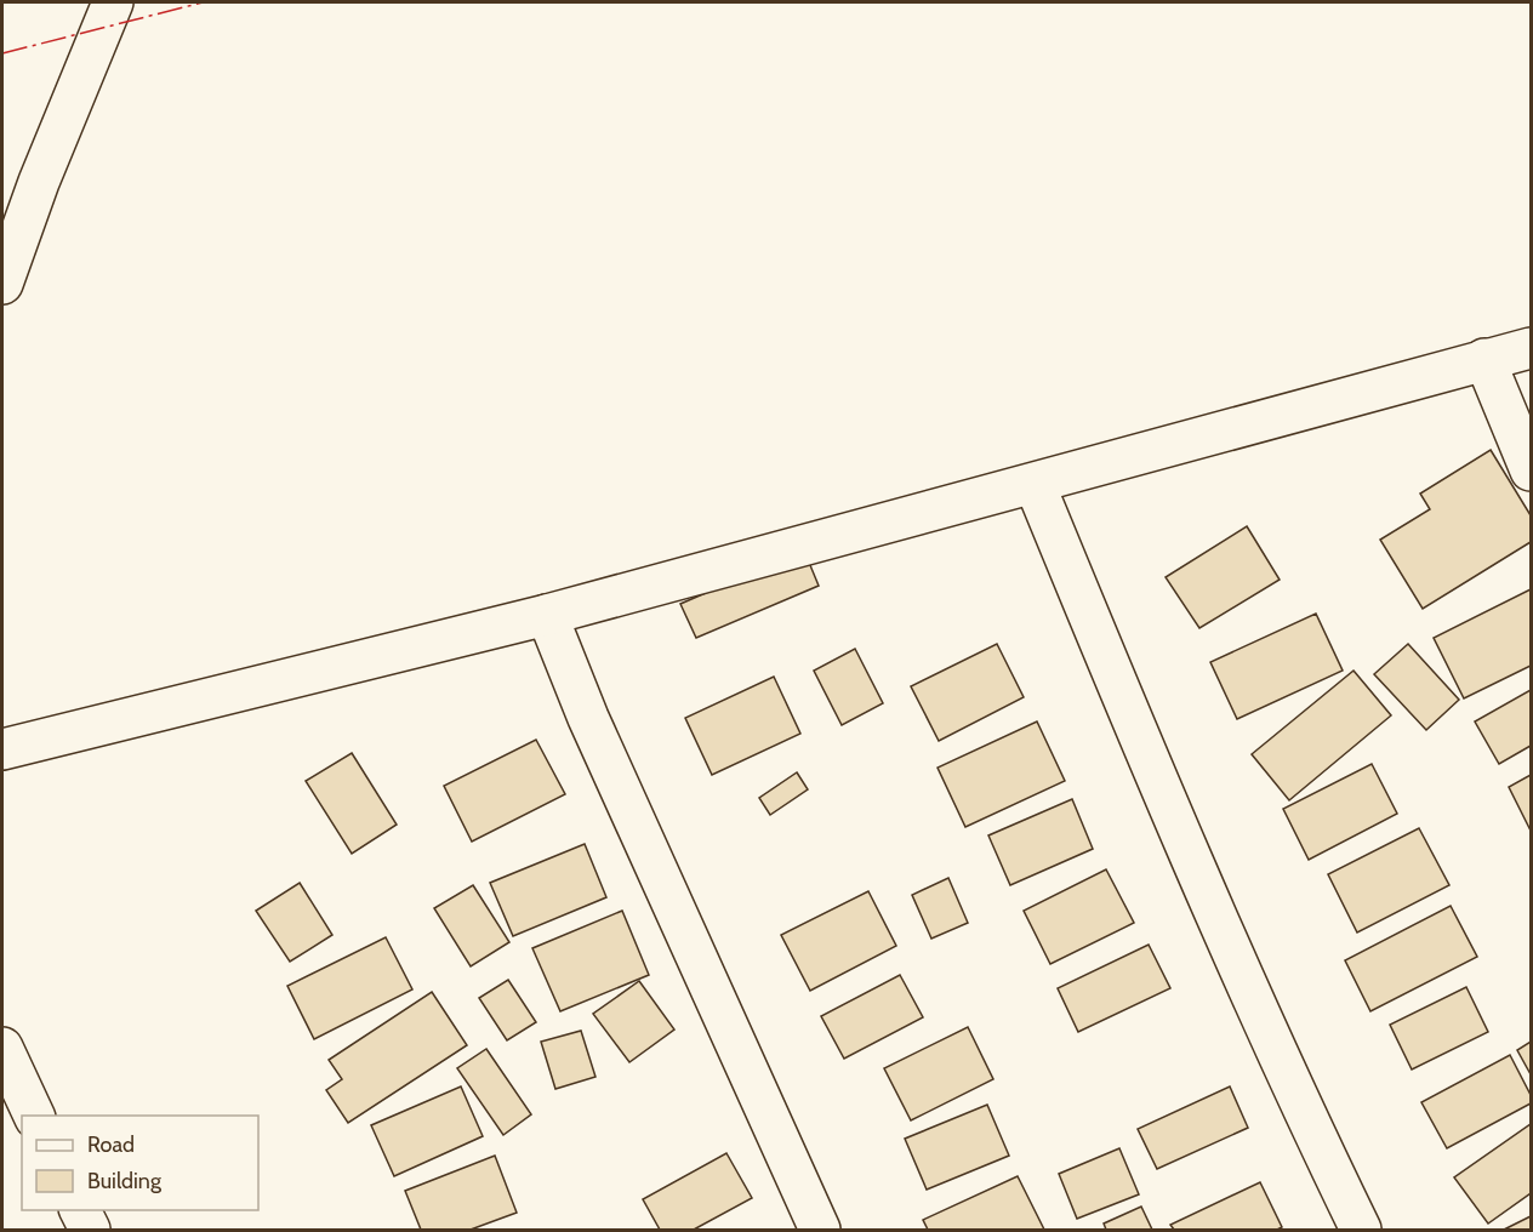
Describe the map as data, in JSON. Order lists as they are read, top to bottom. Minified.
{"legend":["Road","Building"]}
